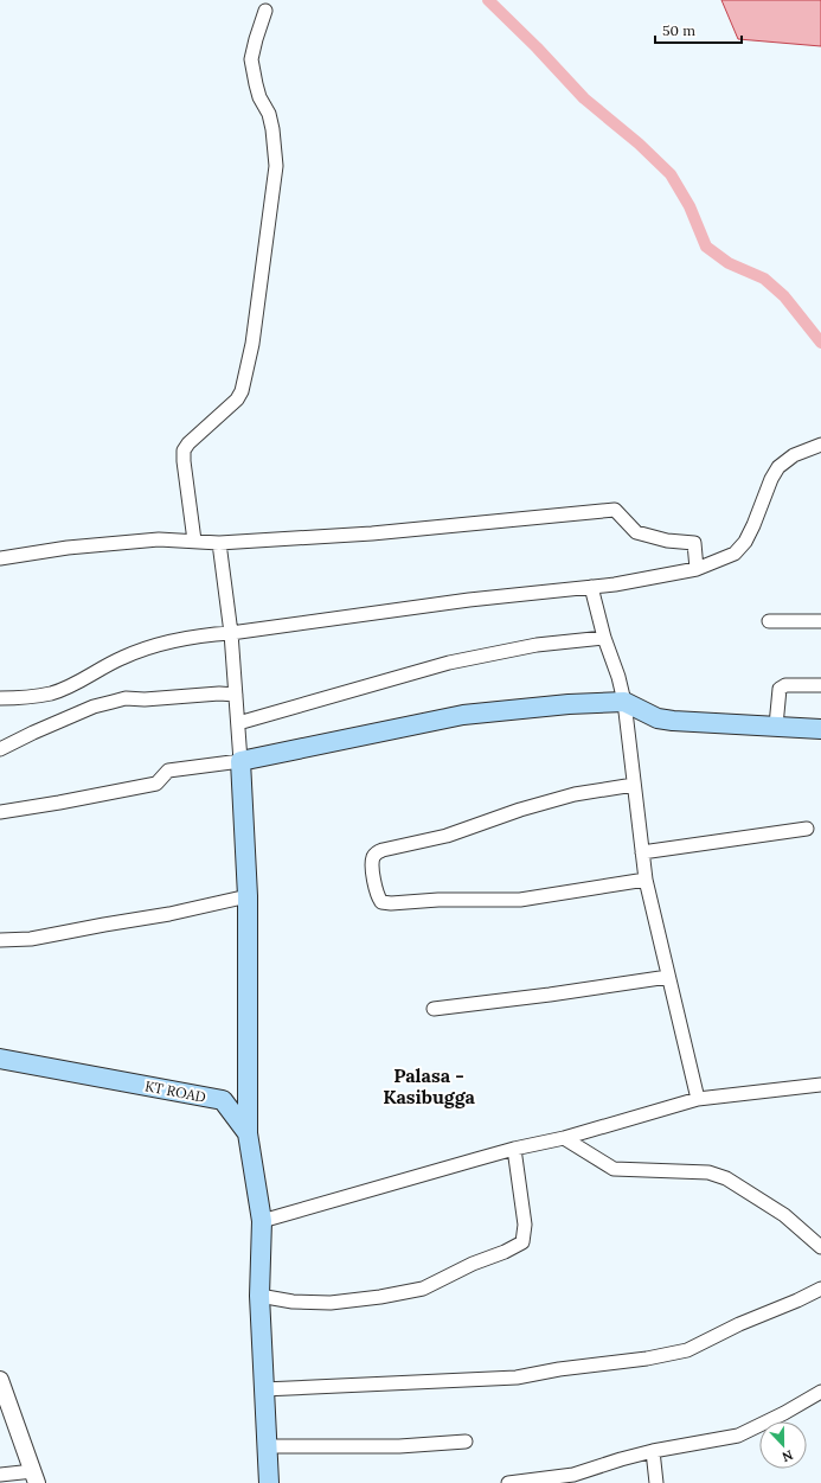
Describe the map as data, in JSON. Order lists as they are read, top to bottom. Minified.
{"streets":{"main road":["KT ROAD"]},"districts":["Palasa - Kasibugga"],"scale_bar":"50 m","north":"bottom"}
